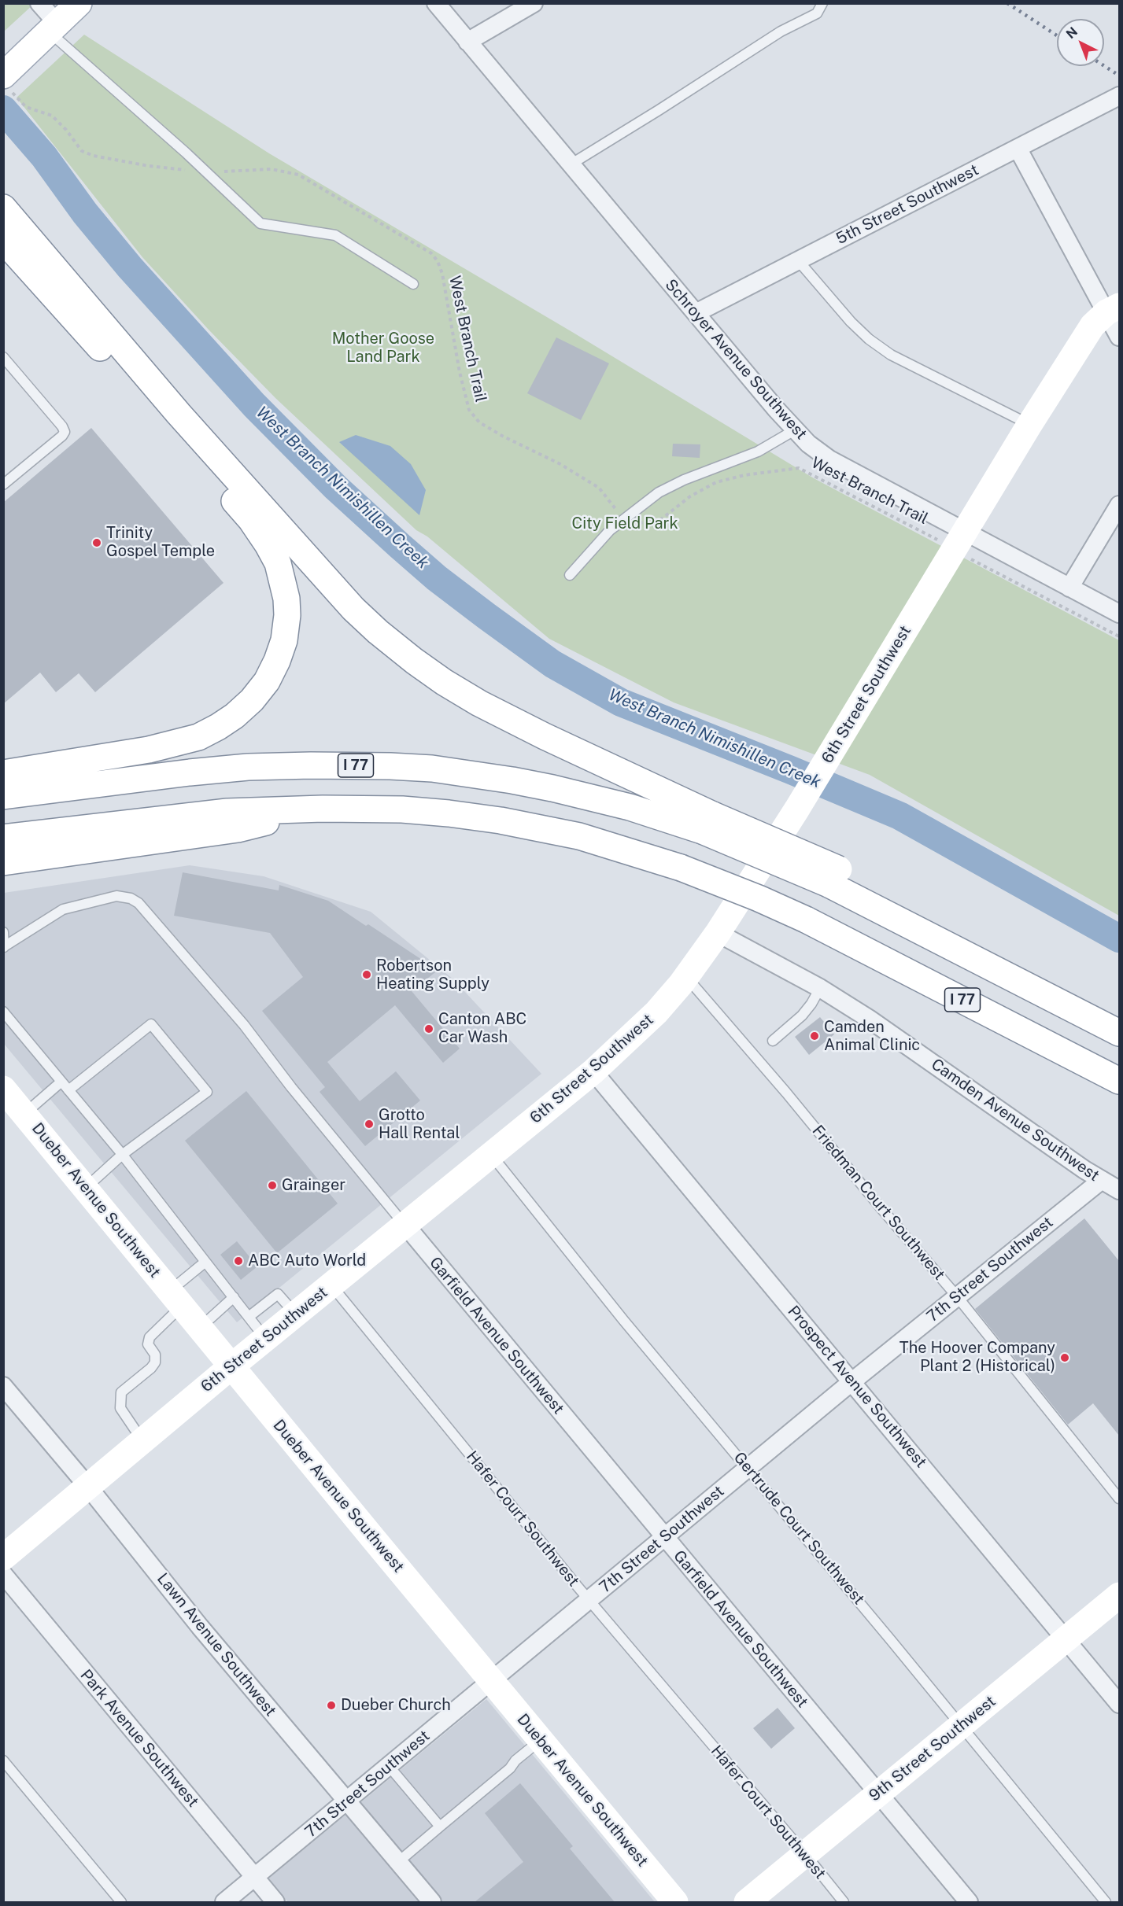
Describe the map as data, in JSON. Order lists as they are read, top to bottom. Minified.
{"streets":{"main road":["6th Street Southwest","I 77","Dueber Avenue Southwest","9th Street Southwest"],"street":["5th Street Southwest","Schroyer Avenue Southwest","Camden Avenue Southwest","7th Street Southwest","Garfield Avenue Southwest","Prospect Avenue Southwest","Lawn Avenue Southwest","Park Avenue Southwest"],"lane":["Friedman Court Southwest","Hafer Court Southwest","Gertrude Court Southwest"],"path":["West Branch Trail"]},"crossings":[["5th Street Southwest","Schroyer Avenue Southwest"],["Schroyer Avenue Southwest","6th Street Southwest"],["6th Street Southwest","Camden Avenue Southwest"],["6th Street Southwest","Dueber Avenue Southwest"],["6th Street Southwest","Friedman Court Southwest"],["6th Street Southwest","Garfield Avenue Southwest"],["6th Street Southwest","Prospect Avenue Southwest"],["6th Street Southwest","Hafer Court Southwest"],["6th Street Southwest","Gertrude Court Southwest"],["6th Street Southwest","Lawn Avenue Southwest"],["Camden Avenue Southwest","7th Street Southwest"],["Dueber Avenue Southwest","7th Street Southwest"],["Friedman Court Southwest","7th Street Southwest"],["7th Street Southwest","Garfield Avenue Southwest"],["7th Street Southwest","Prospect Avenue Southwest"],["7th Street Southwest","Hafer Court Southwest"],["7th Street Southwest","Gertrude Court Southwest"],["7th Street Southwest","Lawn Avenue Southwest"],["7th Street Southwest","Park Avenue Southwest"],["Garfield Avenue Southwest","9th Street Southwest"],["Prospect Avenue Southwest","9th Street Southwest"],["Hafer Court Southwest","9th Street Southwest"],["Gertrude Court Southwest","9th Street Southwest"]],"water":["West Branch Nimishillen Creek"],"parks":["Mother Goose Land Park","City Field Park"],"places":["Trinity Gospel Temple","Robertson Heating Supply","Canton ABC Car Wash","Camden Animal Clinic","Grotto Hall Rental","Grainger","ABC Auto World","The Hoover Company Plant 2 (Historical)","Dueber Church"],"north":"top left"}
